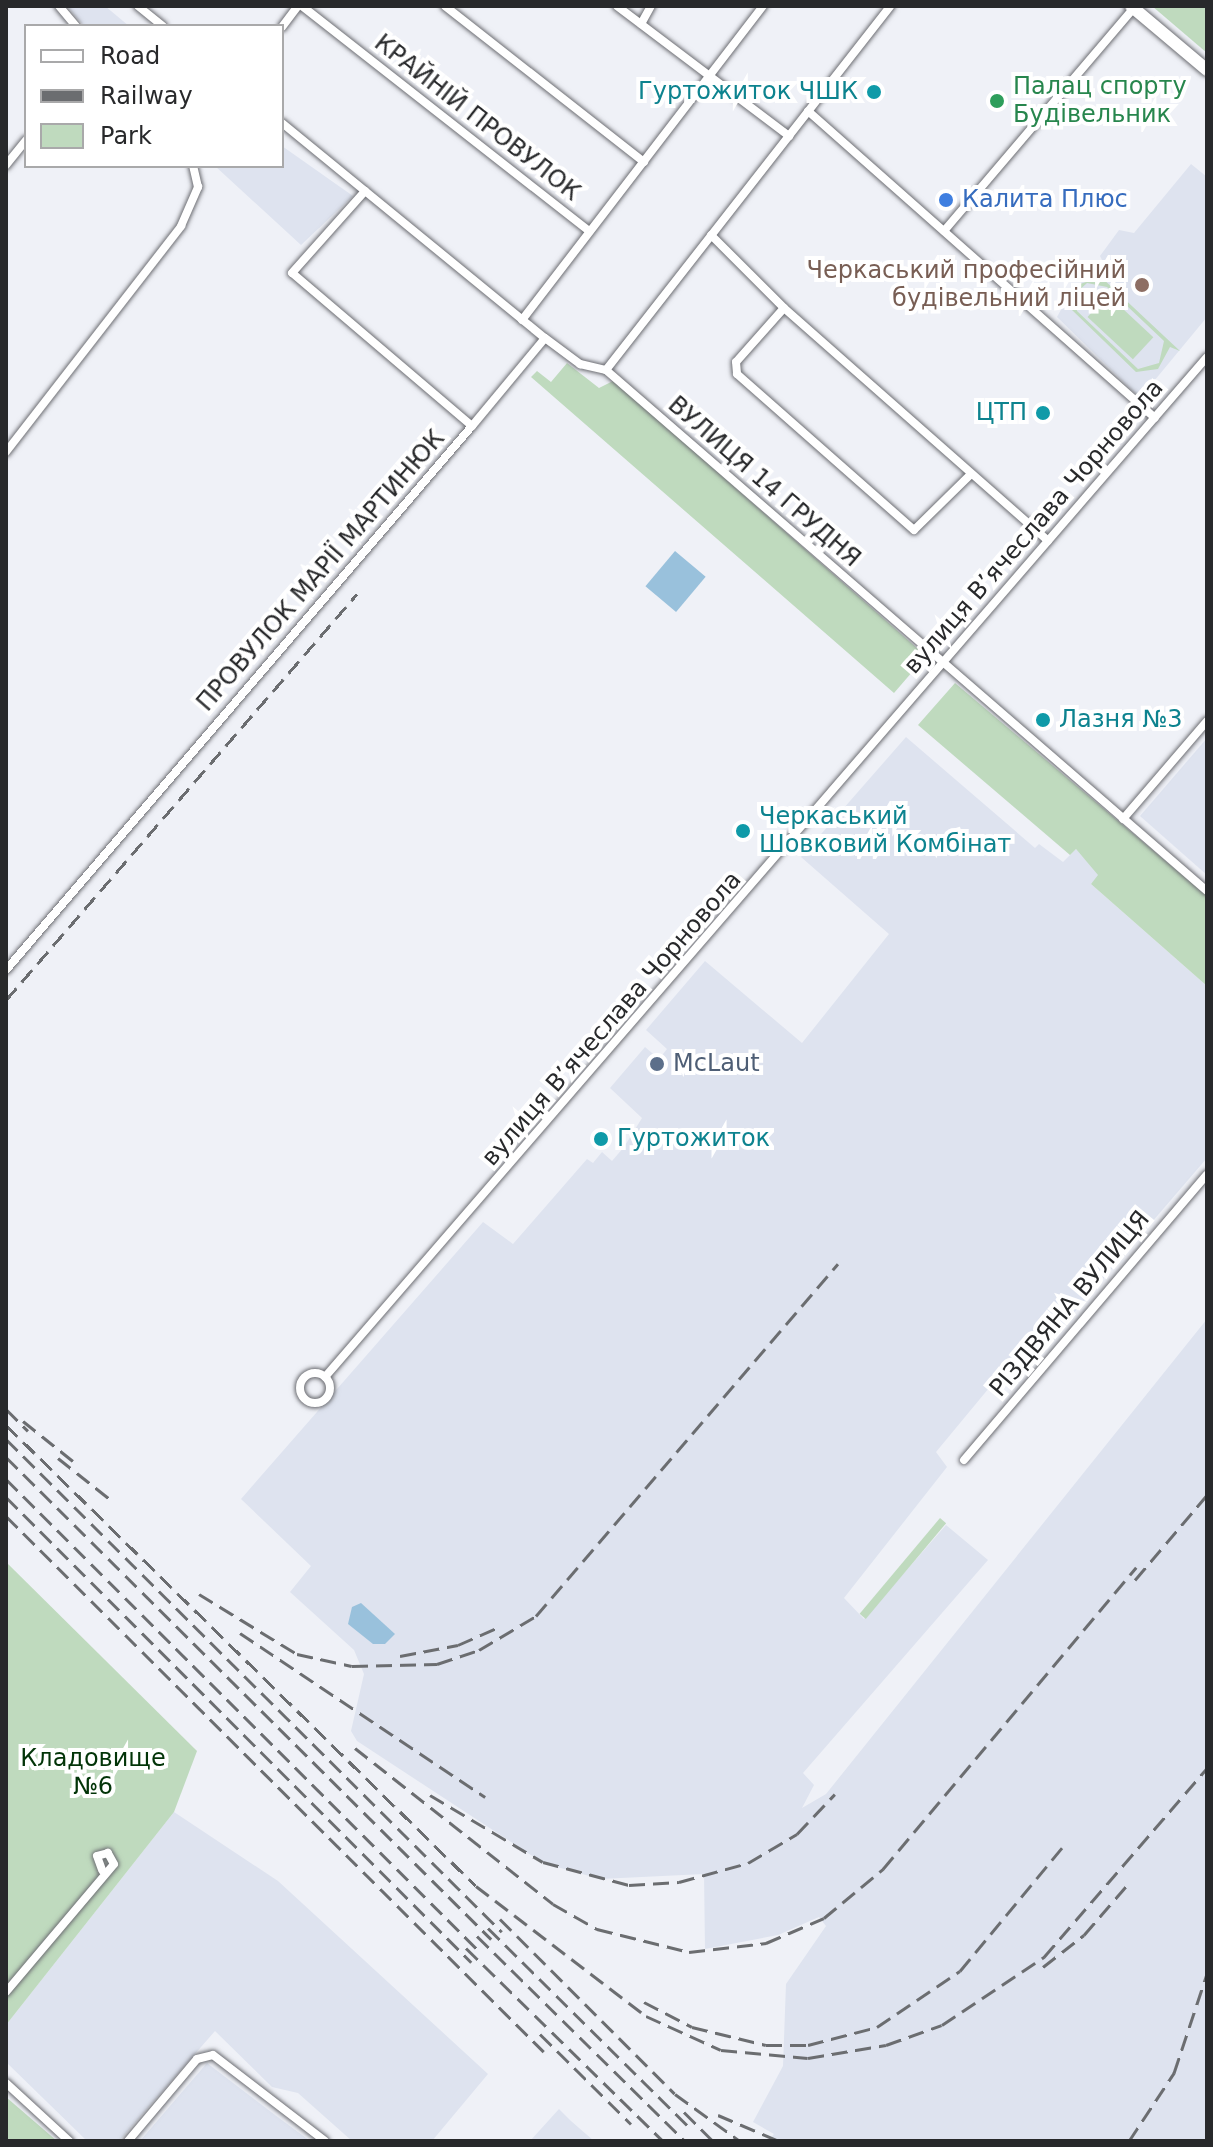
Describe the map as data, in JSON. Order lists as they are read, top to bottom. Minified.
{"streets":{"street":["КРАЙНІЙ ПРОВУЛОК","ВУЛИЦЯ 14 ГРУДНЯ","вулиця Вʼячеслава Чорновола","ПРОВУЛОК МАРІЇ МАРТИНЮК","РІЗДВЯНА ВУЛИЦЯ"]},"crossings":[["ВУЛИЦЯ 14 ГРУДНЯ","вулиця Вʼячеслава Чорновола"],["ВУЛИЦЯ 14 ГРУДНЯ","ПРОВУЛОК МАРІЇ МАРТИНЮК"]],"parks":["Кладовище №6"],"places":["Гуртожиток ЧШК","Палац спорту Будівельник","Калита Плюс","Черкаський професійний будівельний ліцей","ЦТП","Лазня №3","Черкаський Шовковий Комбінат","McLaut","Гуртожиток"],"legend":["Road","Railway","Park"]}
